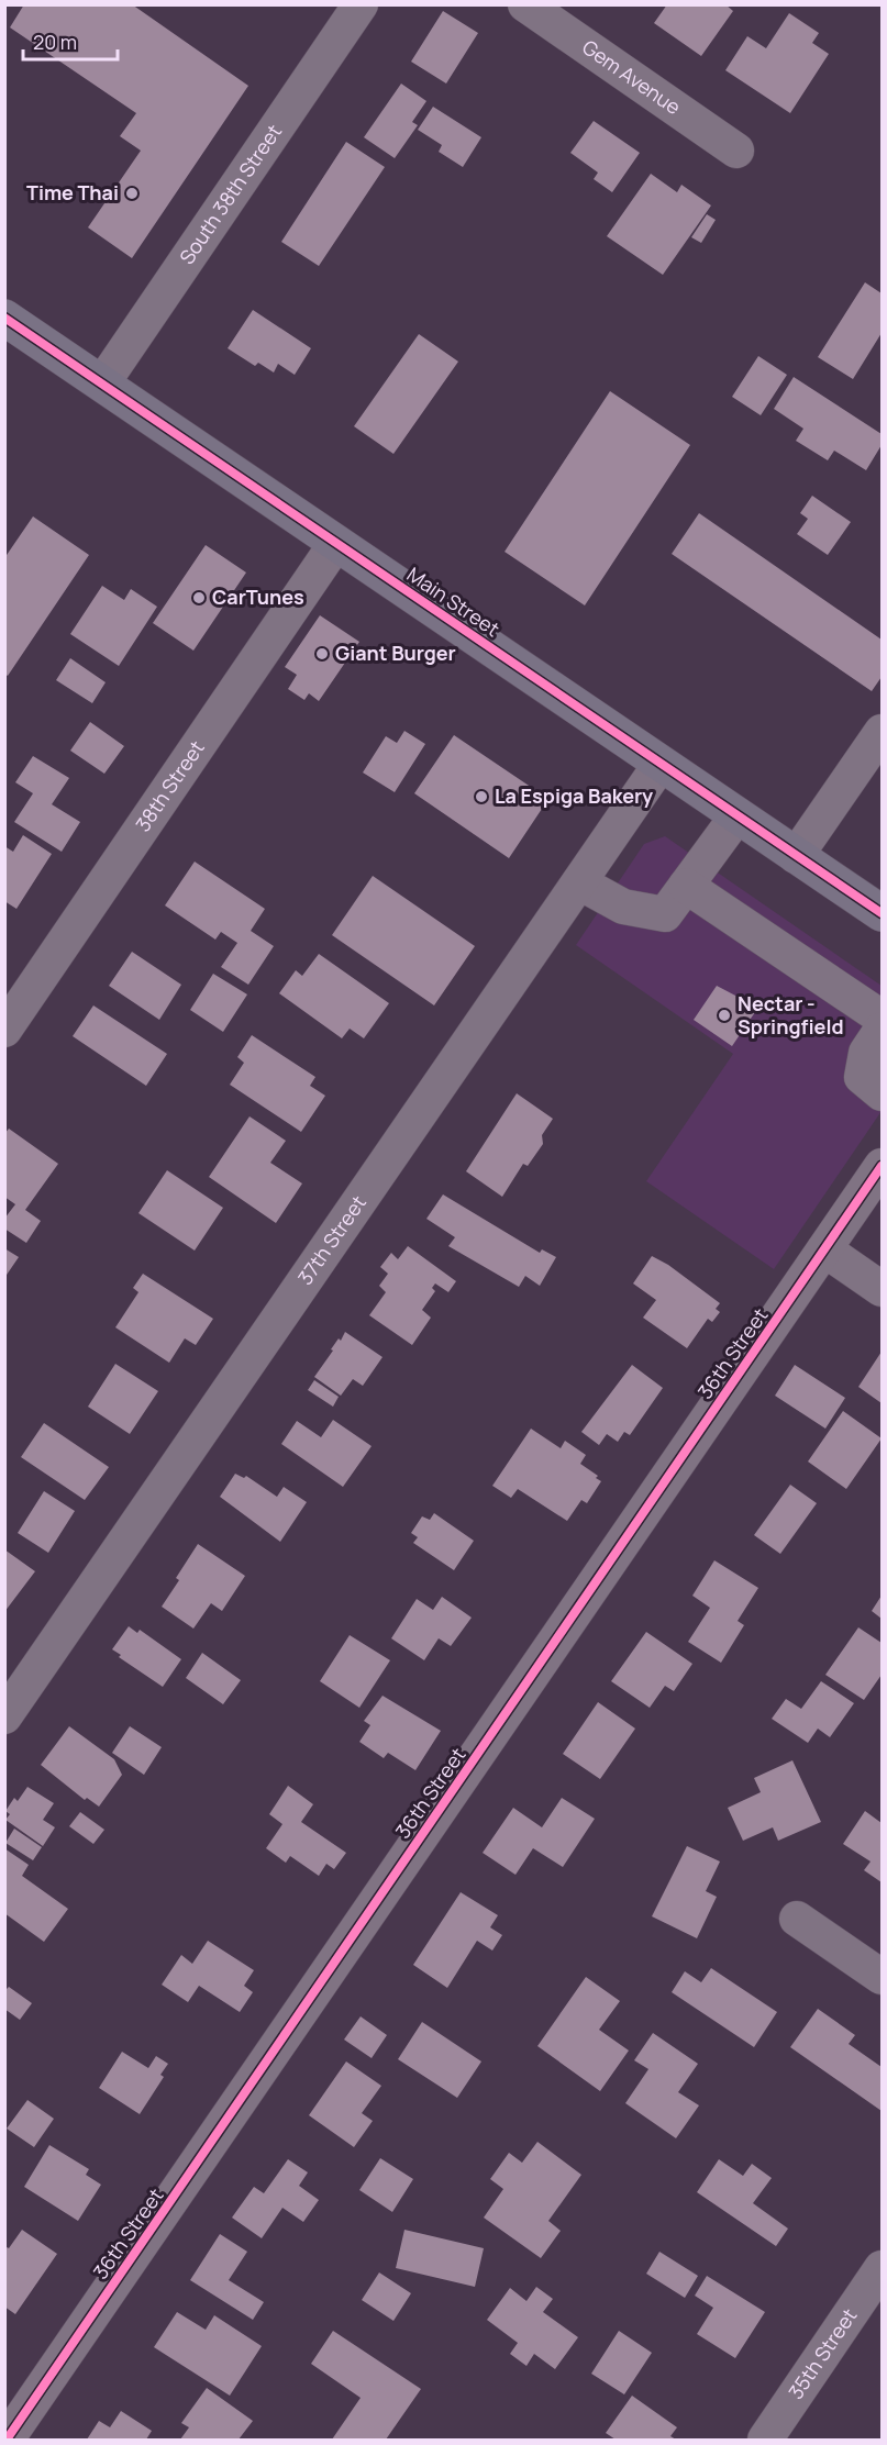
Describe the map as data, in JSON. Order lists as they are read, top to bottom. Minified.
{"streets":{"main road":["Main Street"],"street":["Gem Avenue","South 38th Street","38th Street","37th Street","36th Street","35th Street"]},"crossings":[["South 38th Street","Main Street"],["Main Street","38th Street"],["Main Street","37th Street"]],"places":["Time Thai","CarTunes","Giant Burger","La Espiga Bakery","Nectar - Springfield"],"scale_bar":"20 m"}
